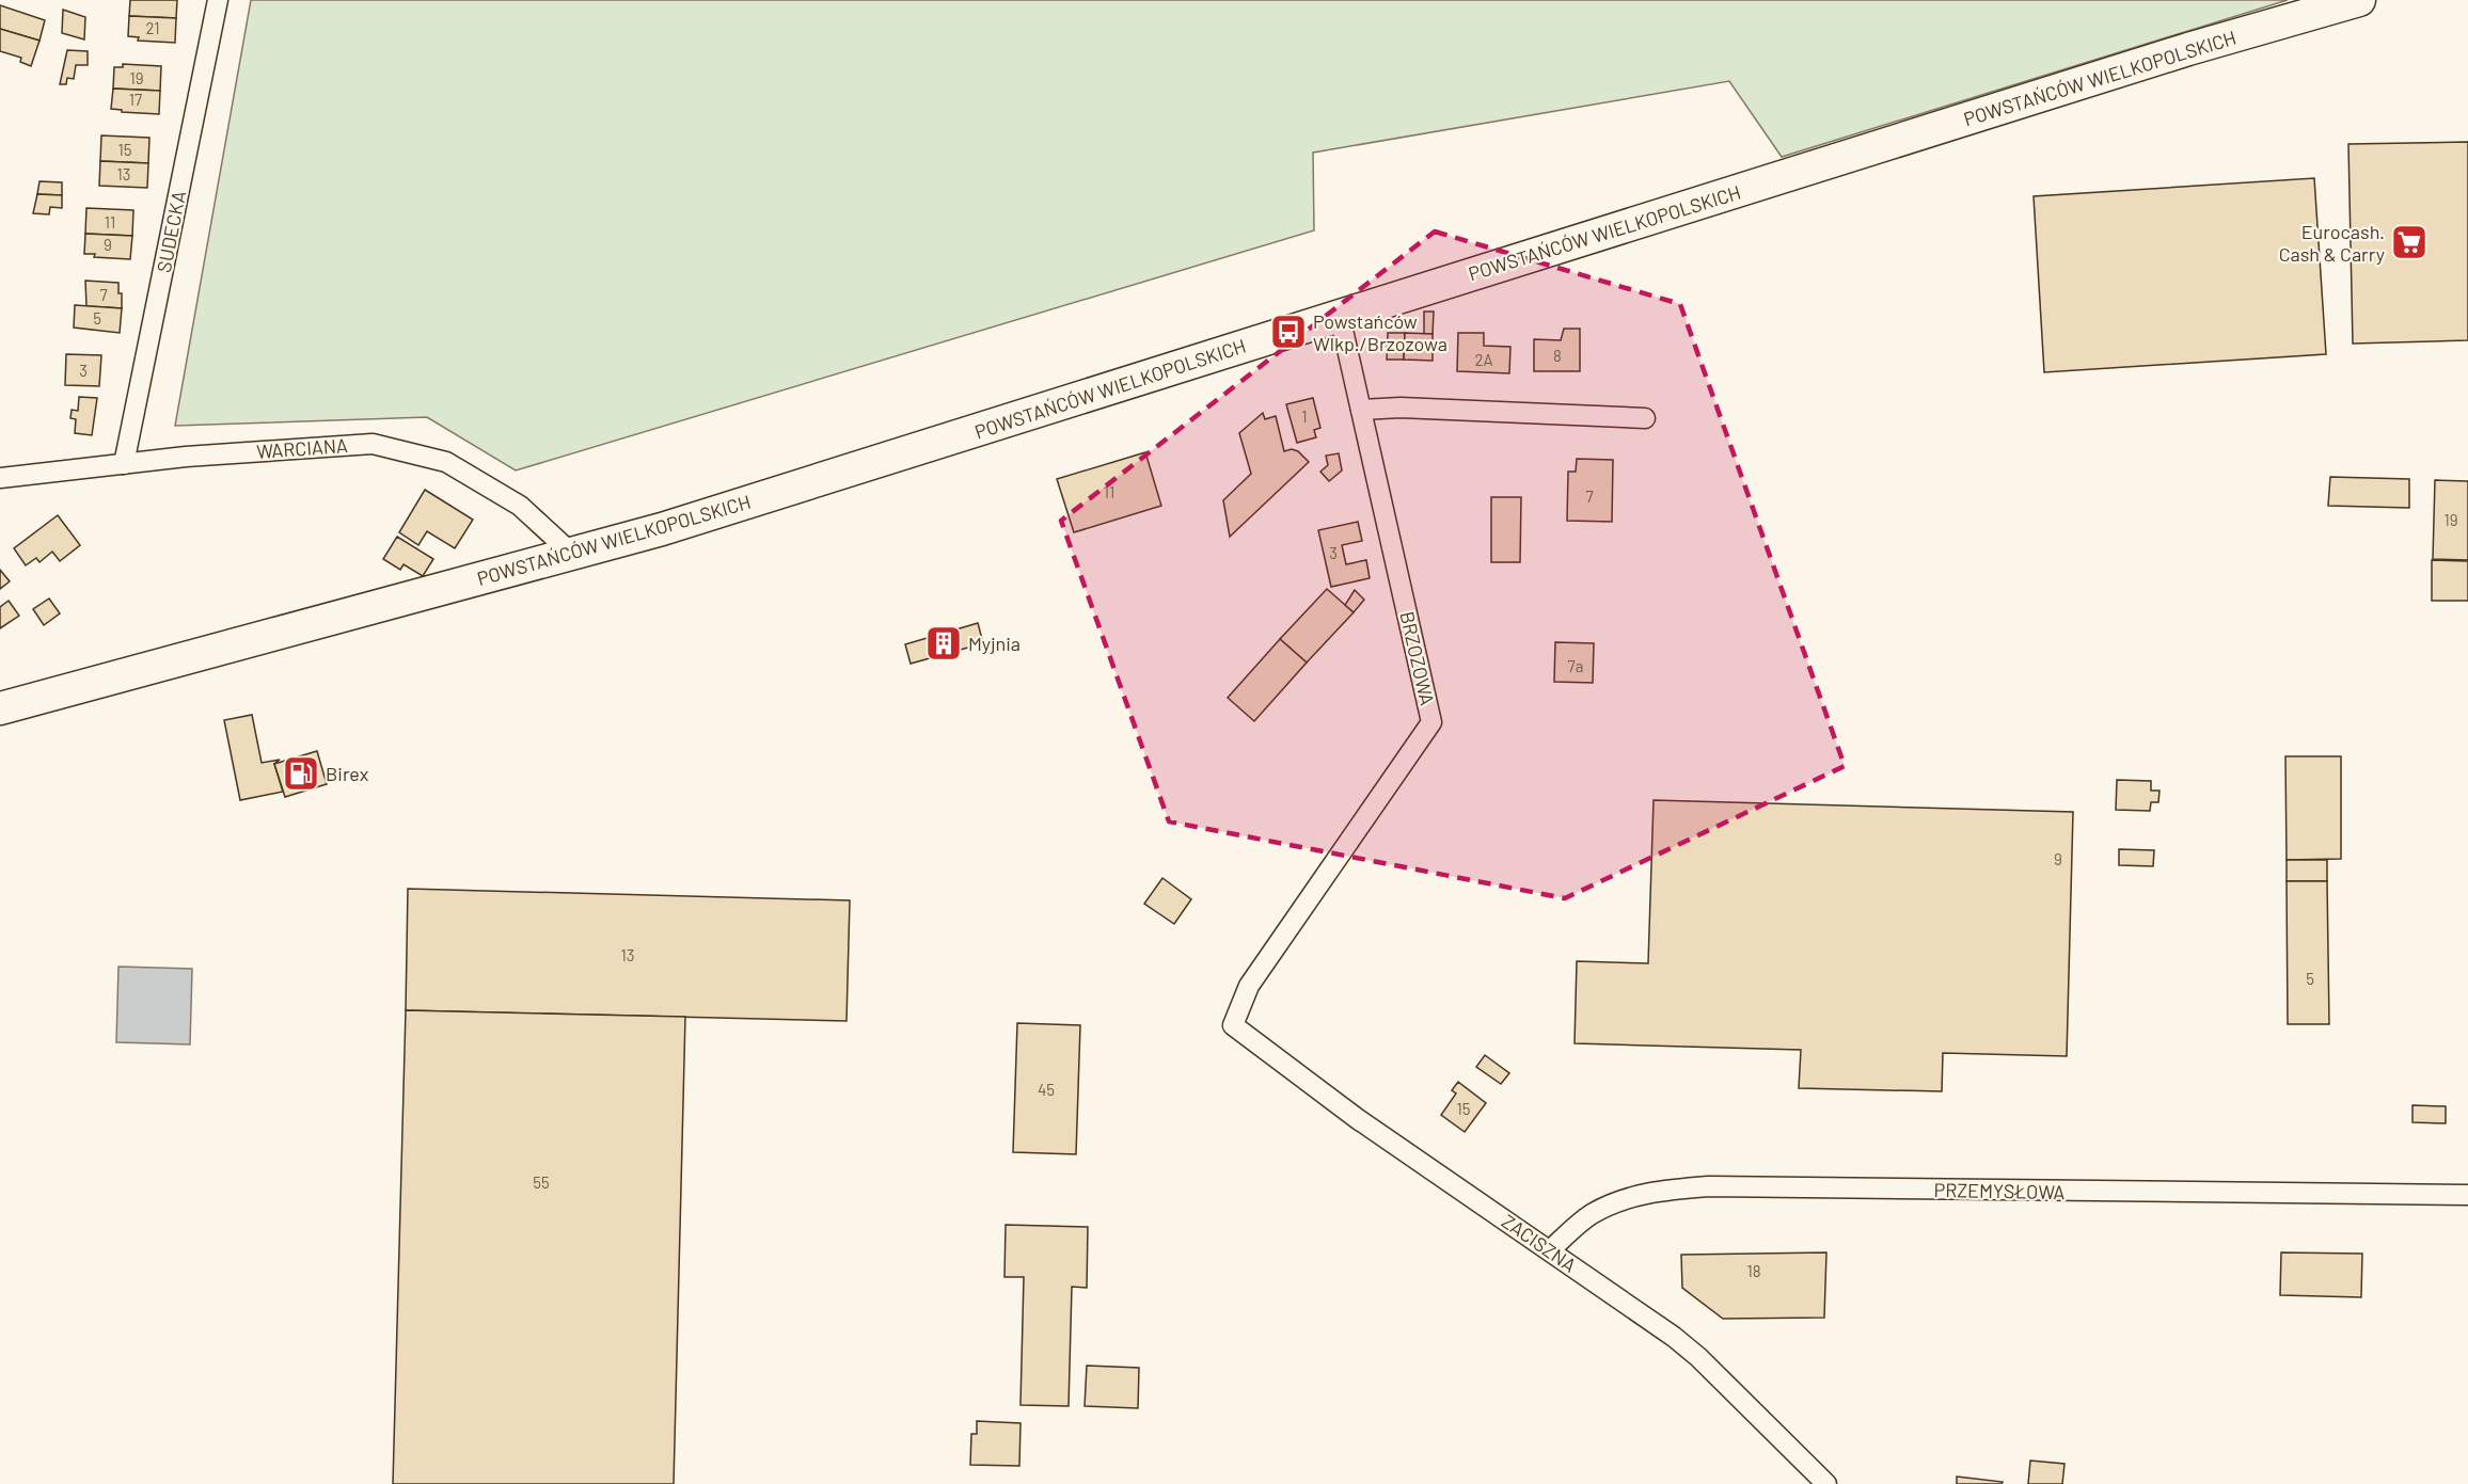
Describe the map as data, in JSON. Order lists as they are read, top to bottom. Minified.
{"streets":{"main road":["POWSTAŃCÓW WIELKOPOLSKICH"],"street":["SUDECKA","WARCIANA","BRZOZOWA","PRZEMYSŁOWA","ZACISZNA"]},"crossings":[["POWSTAŃCÓW WIELKOPOLSKICH","WARCIANA"],["POWSTAŃCÓW WIELKOPOLSKICH","BRZOZOWA"],["SUDECKA","WARCIANA"],["BRZOZOWA","ZACISZNA"],["PRZEMYSŁOWA","ZACISZNA"]],"places":{"supermarket":["Eurocash. Cash & Carry"],"bus stop":["Powstańców Wlkp./Brzozowa"],"building":["Myjnia"],"fuel station":["Birex"]},"house_numbers":["21","19","17","15","13","11","9","7","5","8","2A","3","1","11","7","19","3","7a","9","13","5","45","15","55","18"]}
